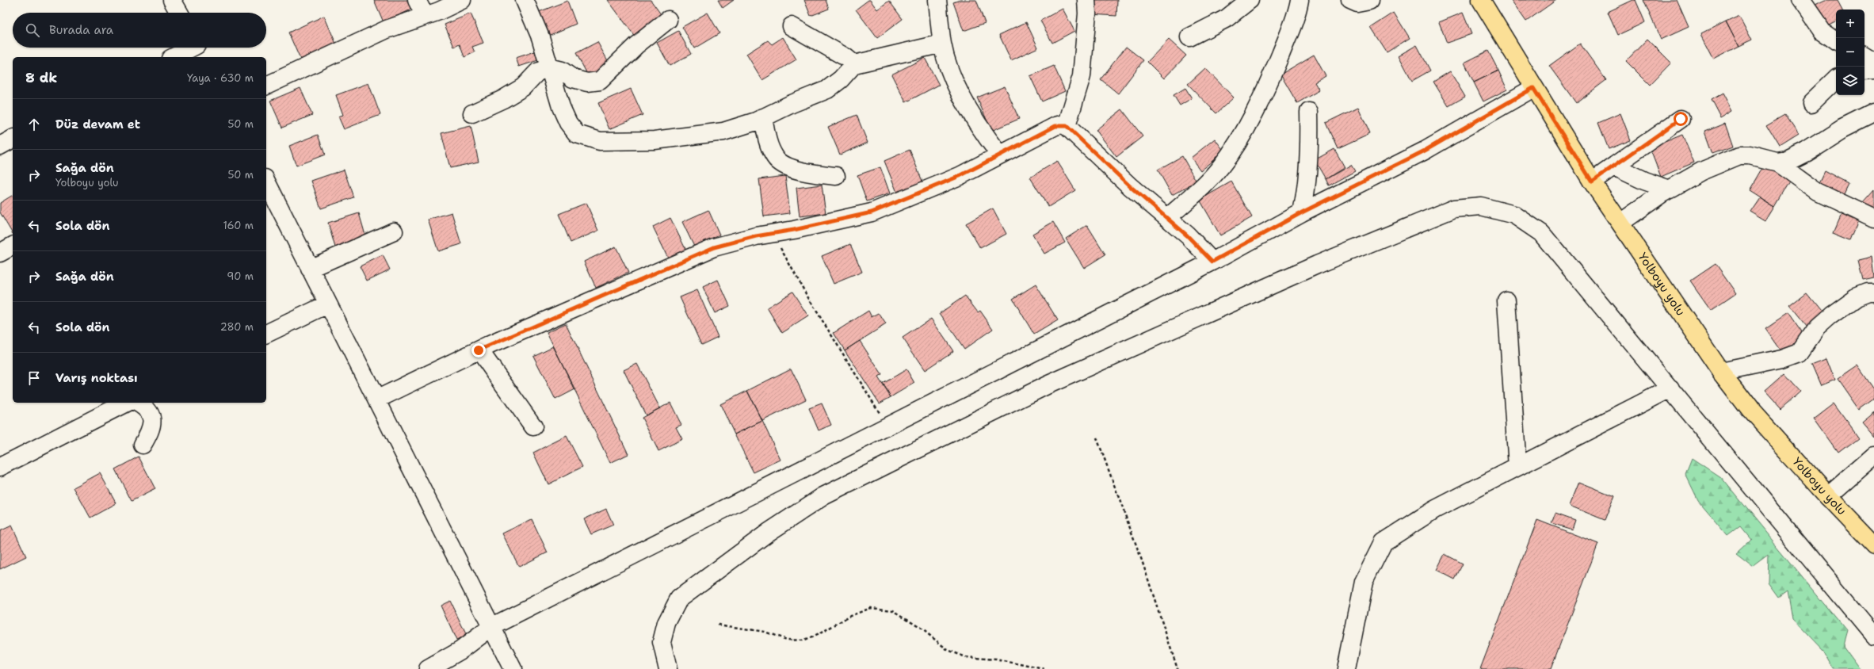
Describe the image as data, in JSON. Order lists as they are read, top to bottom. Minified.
{"streets":{"main road":["Yolboyu yolu"]},"page":{"map_buttons":["+","−"],"search":"Burada ara","heading":["8 dk","Yaya · 630 m"],"list":[["Düz devam et","50 m"],["Sağa dön","Yolboyu yolu","50 m"],["Sola dön","160 m"],["Sağa dön","90 m"],["Sola dön","280 m"],"Varış noktası"]}}
